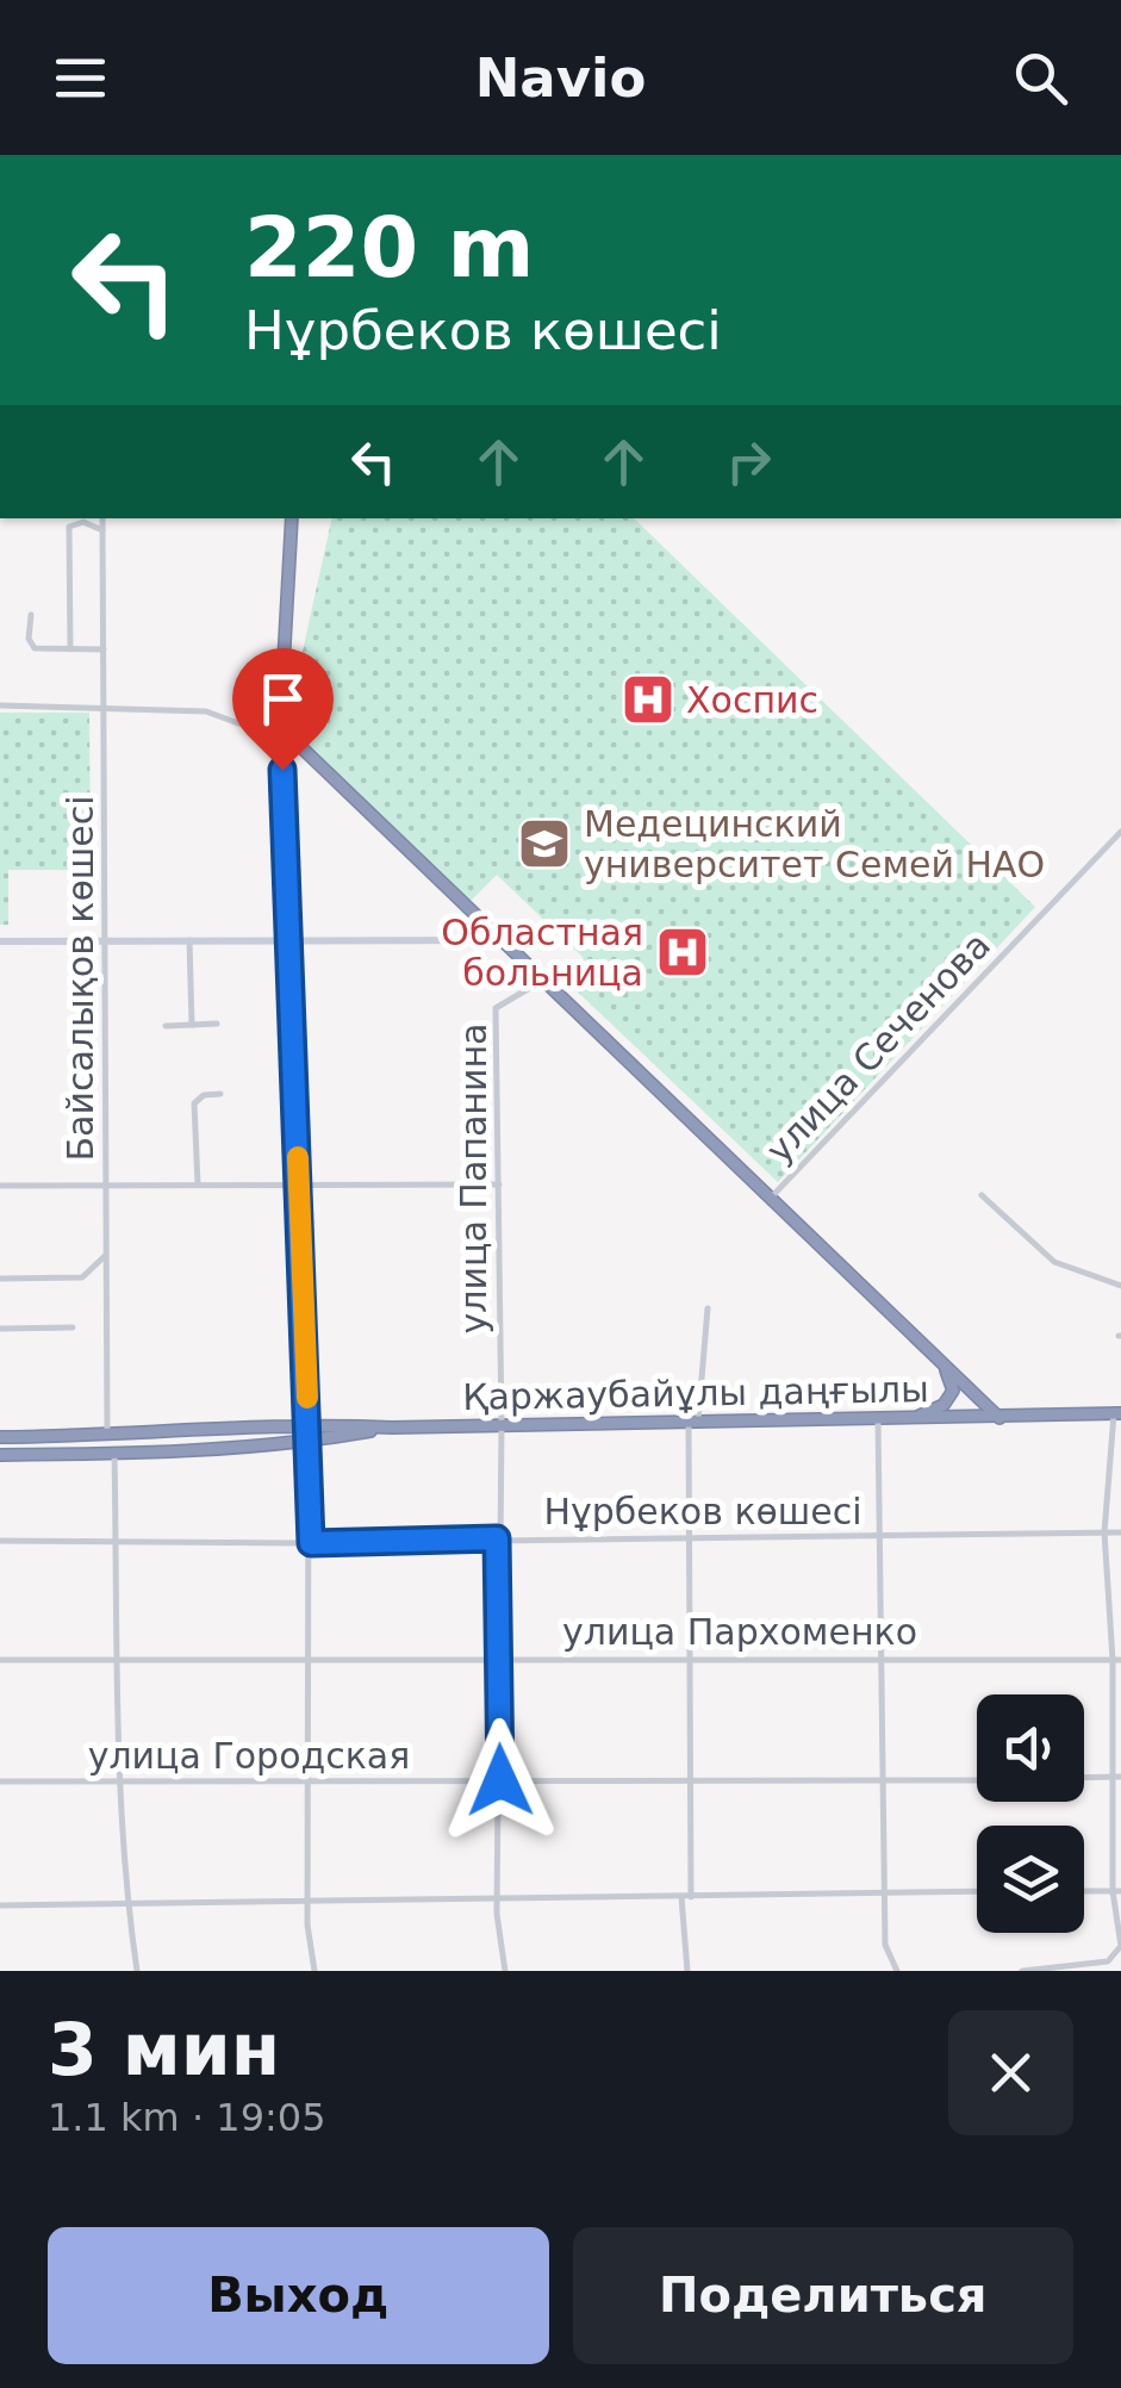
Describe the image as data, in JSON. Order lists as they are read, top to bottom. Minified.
{"streets":{"highway":["Қаржаубайұлы даңғылы"],"street":["Байсалықов көшесі","улица Сеченова","улица Папанина","Нұрбеков көшесі","улица Пархоменко","улица Городская"]},"crossings":[["Байсалықов көшесі","Қаржаубайұлы даңғылы"],["улица Папанина","Қаржаубайұлы даңғылы"],["улица Папанина","Нұрбеков көшесі"],["улица Папанина","улица Пархоменко"],["улица Папанина","улица Городская"]],"places":{"hospital":["Хоспис","Областная больница"],"school or university":["Медецинский университет Семей НАО"]},"page":{"header":"Navio","turn":["220 m","Нұрбеков көшесі"],"heading":["3 мин","1.1 km · 19:05"],"buttons":["Выход","Поделиться"]}}
